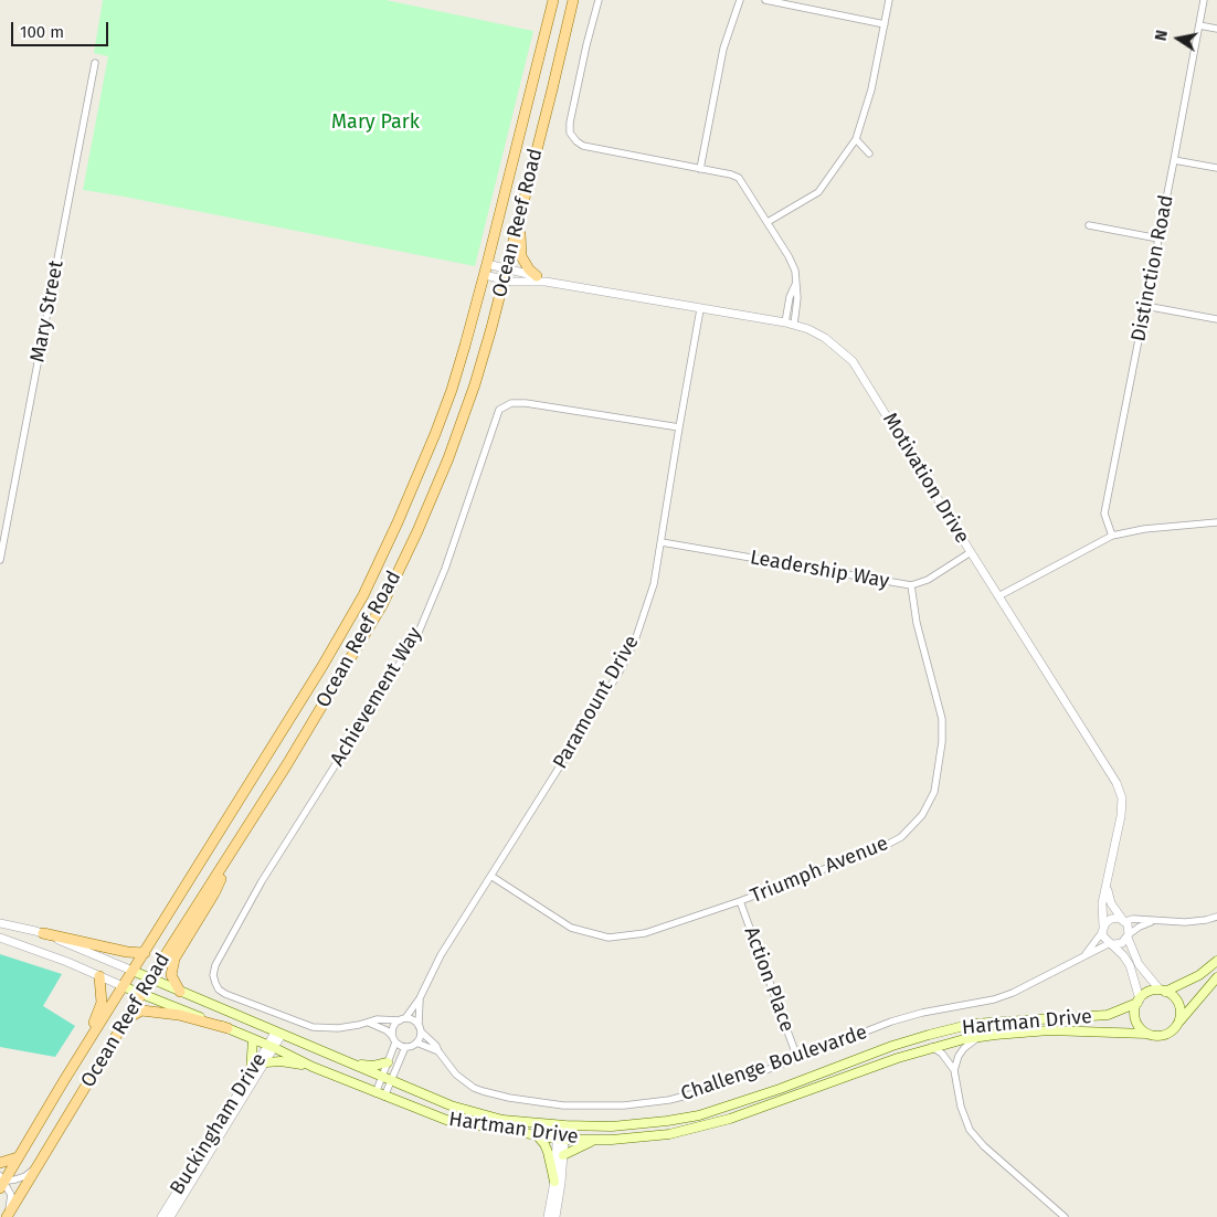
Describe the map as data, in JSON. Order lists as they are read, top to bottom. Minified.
{"streets":{"main road":["Ocean Reef Road","Hartman Drive"],"street":["Distinction Road","Mary Street","Motivation Drive","Leadership Way","Achievement Way","Paramount Drive","Triumph Avenue","Action Place","Challenge Boulevarde","Buckingham Drive"]},"crossings":[["Ocean Reef Road","Motivation Drive"],["Ocean Reef Road","Hartman Drive"],["Motivation Drive","Leadership Way"],["Motivation Drive","Paramount Drive"],["Motivation Drive","Challenge Boulevarde"],["Leadership Way","Paramount Drive"],["Leadership Way","Triumph Avenue"],["Achievement Way","Paramount Drive"],["Achievement Way","Challenge Boulevarde"],["Paramount Drive","Triumph Avenue"],["Paramount Drive","Challenge Boulevarde"],["Triumph Avenue","Action Place"],["Action Place","Challenge Boulevarde"],["Hartman Drive","Buckingham Drive"]],"parks":["Mary Park"],"scale_bar":"100 m","north":"left"}
